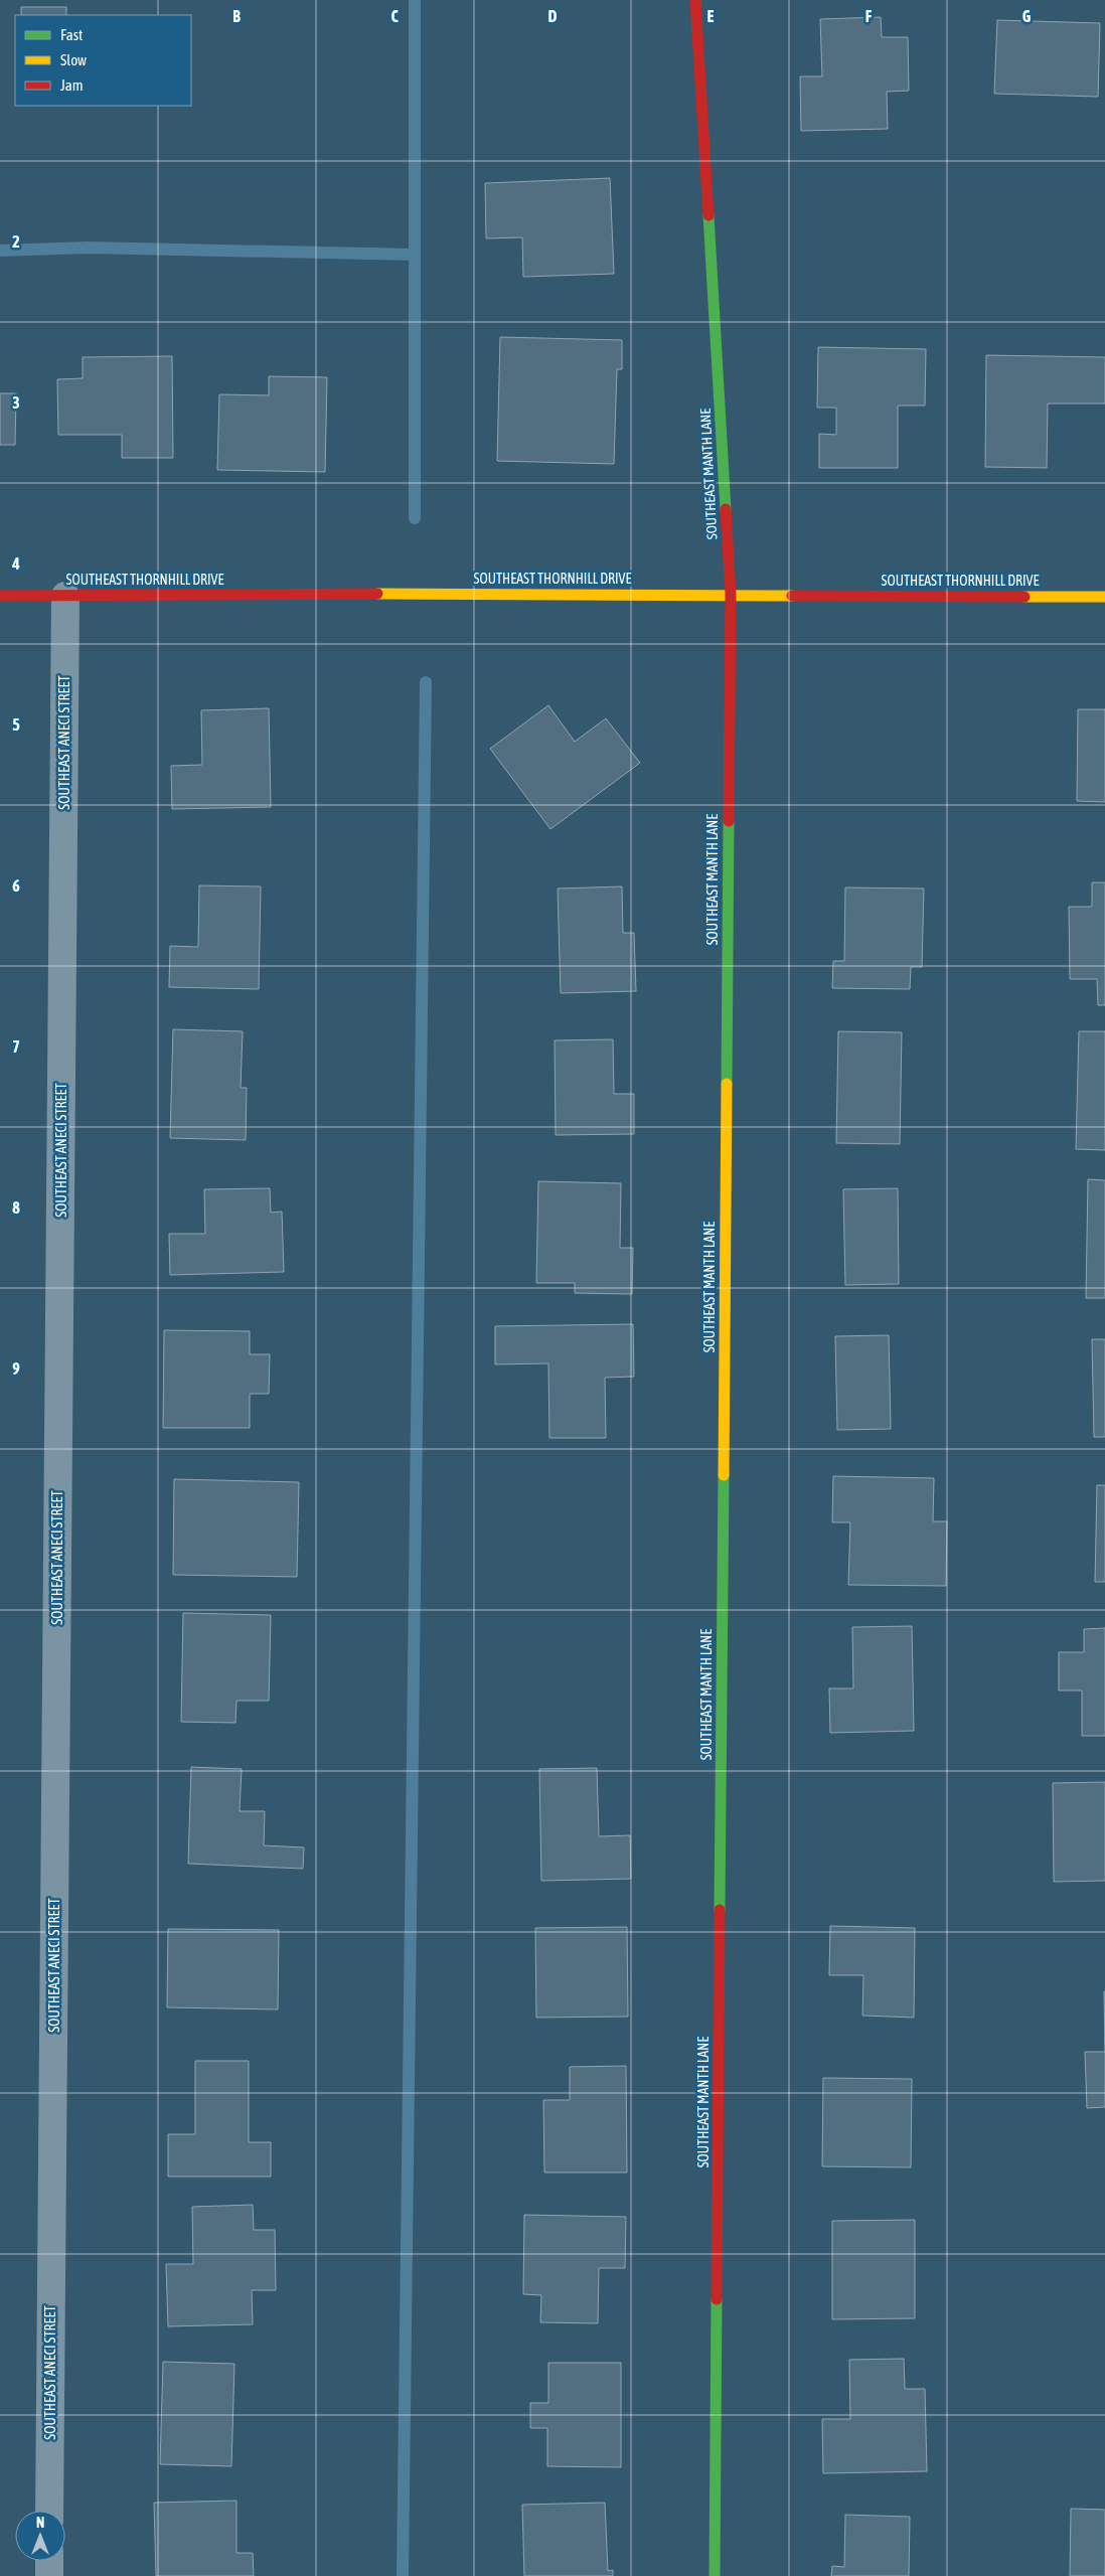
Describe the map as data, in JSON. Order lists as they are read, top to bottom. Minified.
{"streets":{"street":["SOUTHEAST MANTH LANE","SOUTHEAST THORNHILL DRIVE","SOUTHEAST ANECI STREET"]},"crossings":[["SOUTHEAST MANTH LANE","SOUTHEAST THORNHILL DRIVE"],["SOUTHEAST THORNHILL DRIVE","SOUTHEAST ANECI STREET"]],"legend":["Fast","Slow","Jam"],"north":"top","grid":{"columns":["B","C","D","E","F","G"],"rows":["2","3","4","5","6","7","8","9"]}}
